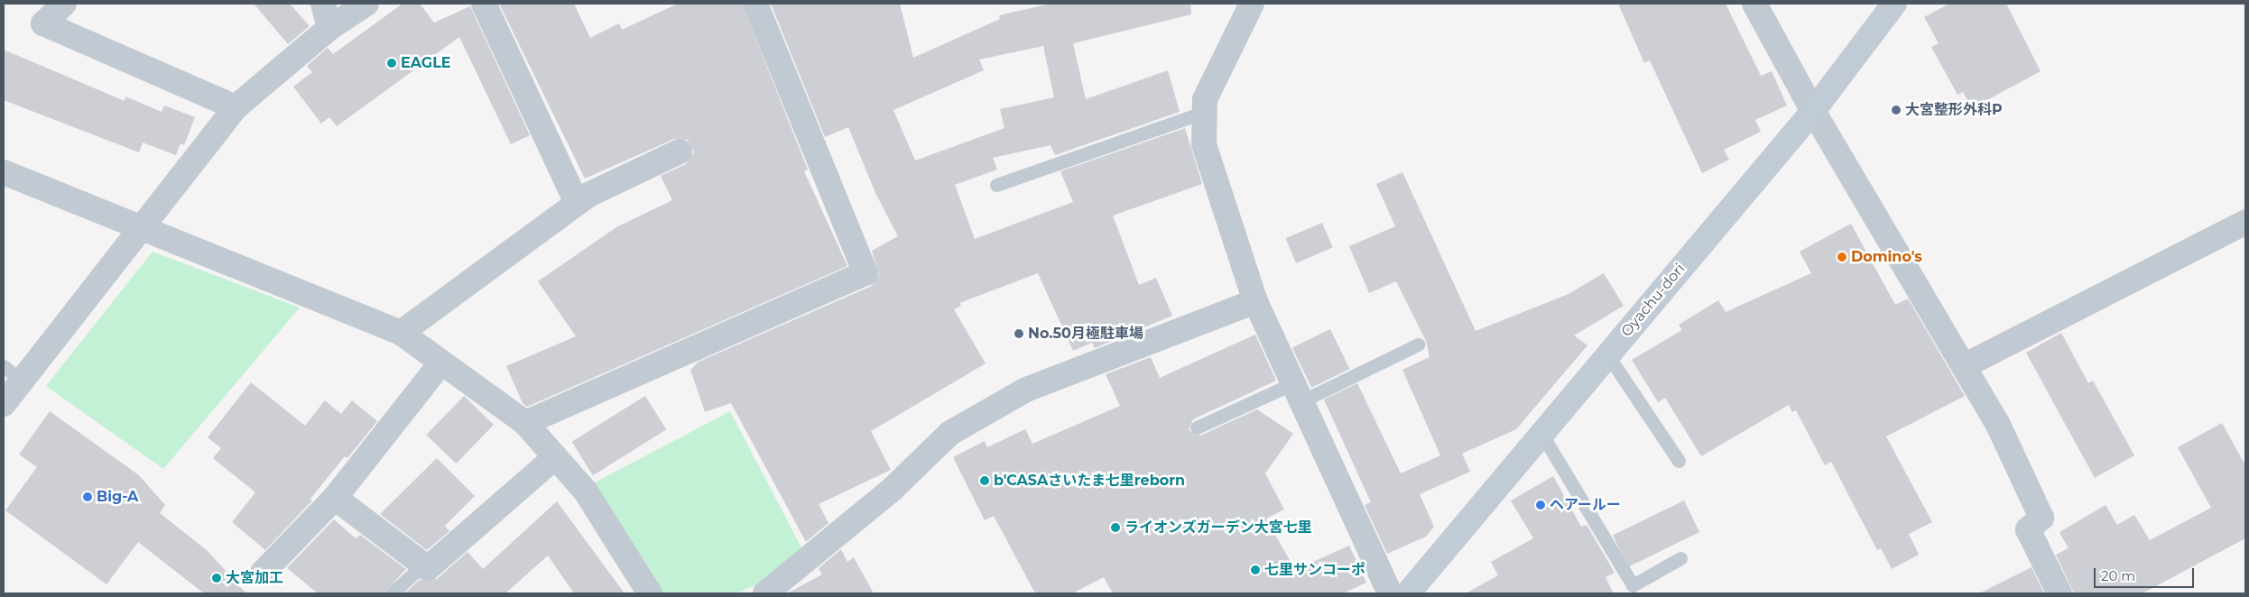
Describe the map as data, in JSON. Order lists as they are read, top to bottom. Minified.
{"streets":{"street":["Oyachu-dori"]},"places":["EAGLE","大宮整形外科P","Domino's","No.50月極駐車場","b'CASAさいたま七里reborn","Big-A","ヘアールー","ライオンズガーデン大宮七里","七里サンコーポ","大宮加工"],"scale_bar":"20 m"}
